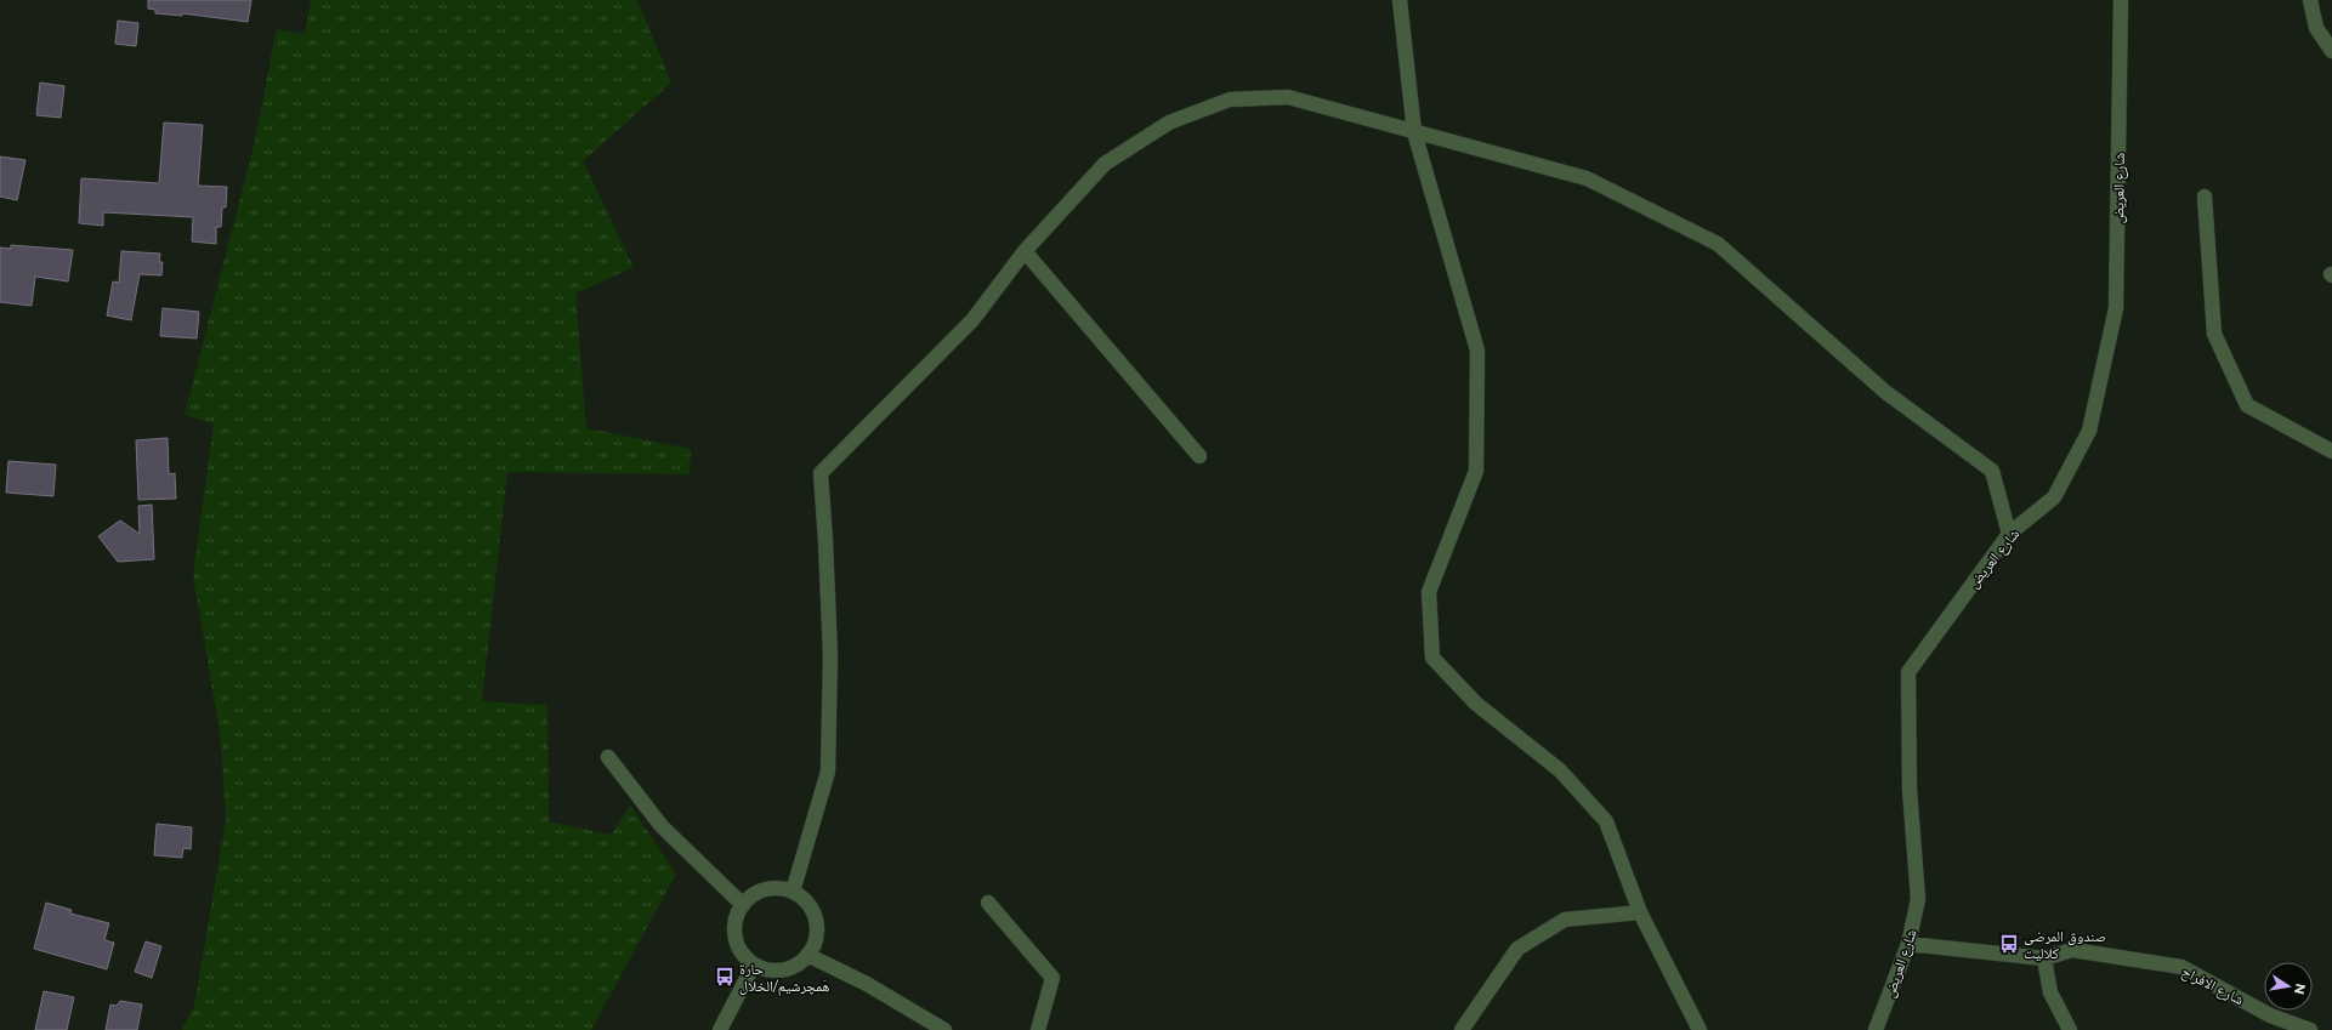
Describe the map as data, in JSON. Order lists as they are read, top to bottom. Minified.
{"streets":{"street":["شارع العريض","شارع الافراح"]},"crossings":[["شارع العريض","شارع الافراح"]],"places":{"bus stop":["صندوق المرضى كلاليت","حارة هَمچرشيم/الخلال"]},"north":"right"}
